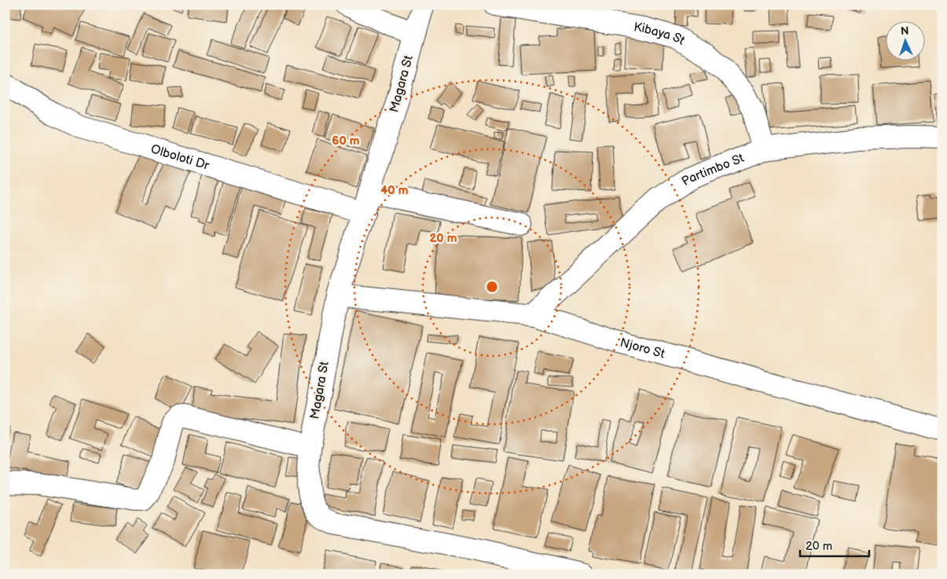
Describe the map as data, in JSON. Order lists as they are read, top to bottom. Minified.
{"streets":{"street":["Kibaya St","Magara St","Olboloti Dr","Partimbo St","Njoro St"]},"crossings":[["Kibaya St","Partimbo St"],["Magara St","Olboloti Dr"],["Magara St","Njoro St"],["Partimbo St","Njoro St"]],"scale_bar":"20 m","north":"top","rings":["60 m","40 m","20 m"]}
